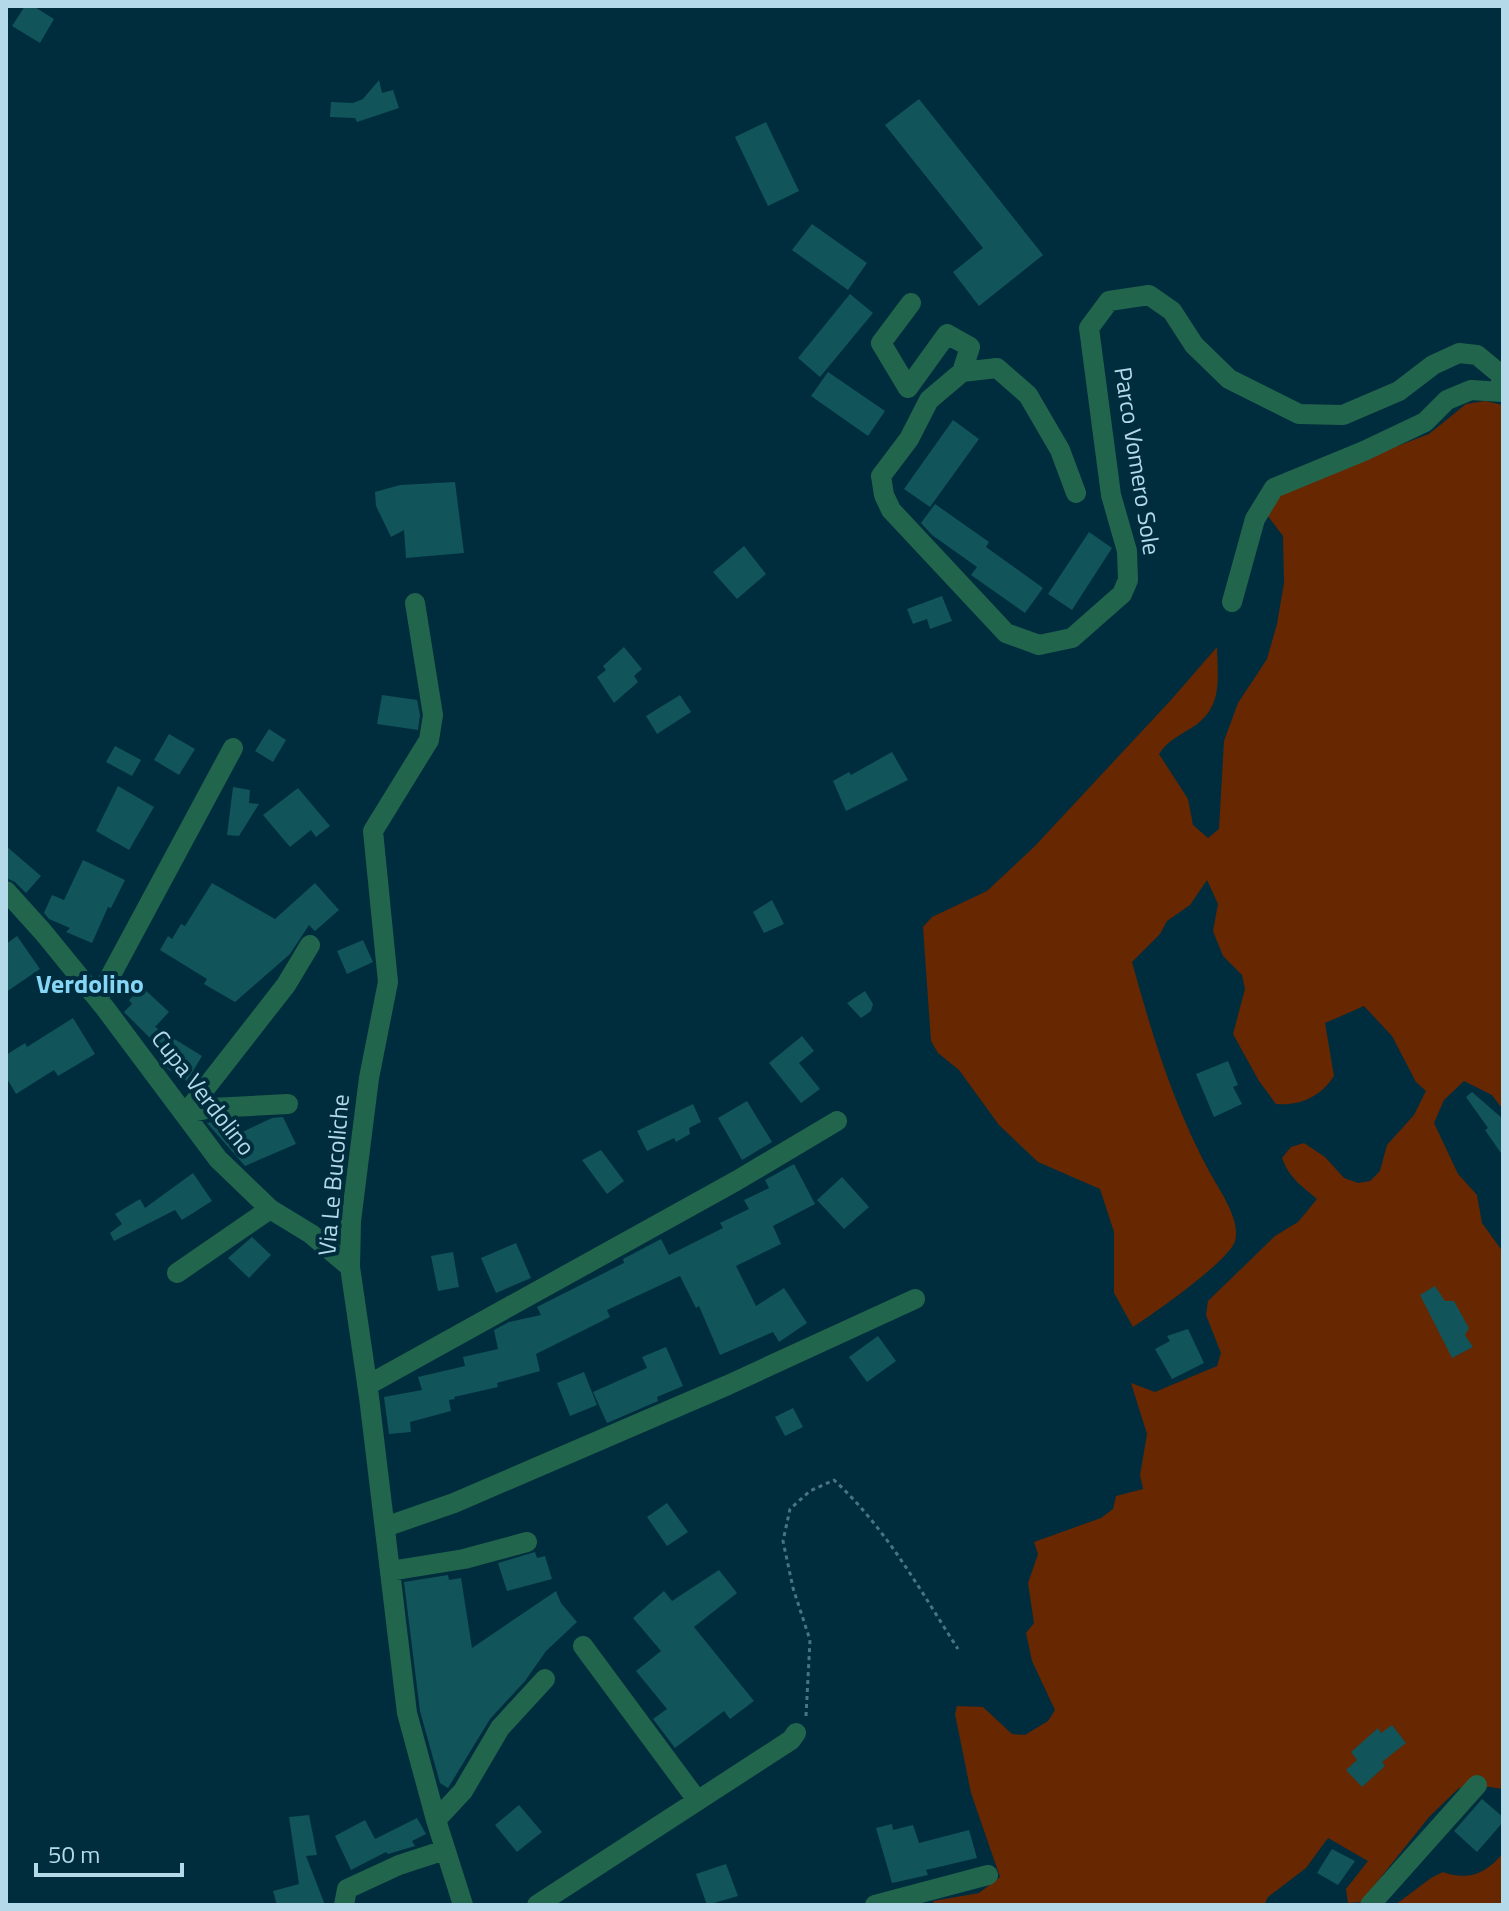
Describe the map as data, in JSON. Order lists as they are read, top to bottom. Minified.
{"streets":{"street":["Parco Vomero Sole","Cupa Verdolino","Via Le Bucoliche"]},"crossings":[["Cupa Verdolino","Via Le Bucoliche"]],"districts":["Verdolino"],"scale_bar":"50 m"}
